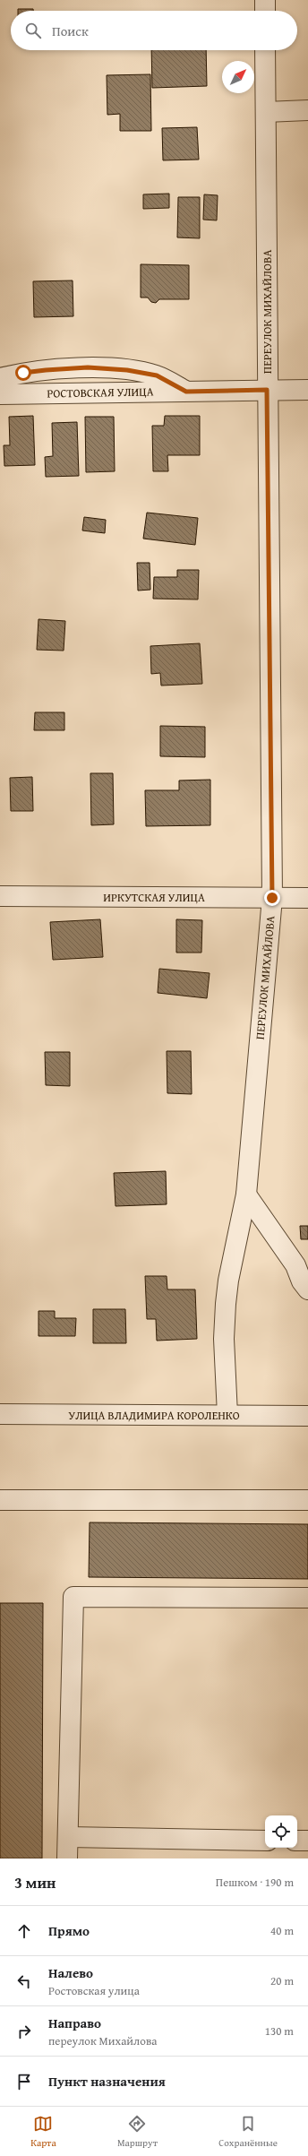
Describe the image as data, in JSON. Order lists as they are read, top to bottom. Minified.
{"streets":{"street":["ПЕРЕУЛОК МИХАЙЛОВА","РОСТОВСКАЯ УЛИЦА","ИРКУТСКАЯ УЛИЦА","УЛИЦА ВЛАДИМИРА КОРОЛЕНКО"]},"crossings":[["ПЕРЕУЛОК МИХАЙЛОВА","РОСТОВСКАЯ УЛИЦА"],["ПЕРЕУЛОК МИХАЙЛОВА","ИРКУТСКАЯ УЛИЦА"],["ПЕРЕУЛОК МИХАЙЛОВА","УЛИЦА ВЛАДИМИРА КОРОЛЕНКО"]],"north":"top right","page":{"search":"Поиск","heading":["3 мин","Пешком · 190 m"],"list":[["Прямо","40 m"],["Налево","Ростовская улица","20 m"],["Направо","переулок Михайлова","130 m"],"Пункт назначения"],"nav":["Карта","Маршрут","Сохранённые"]}}
